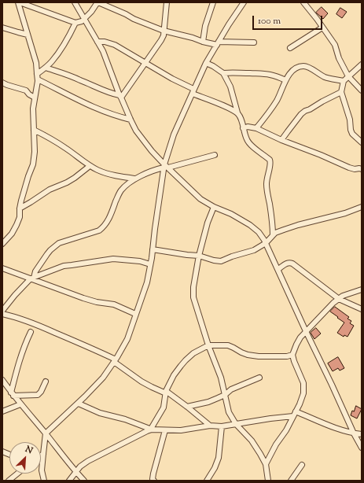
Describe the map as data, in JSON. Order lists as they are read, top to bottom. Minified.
{"scale_bar":"100 m","north":"top right"}
